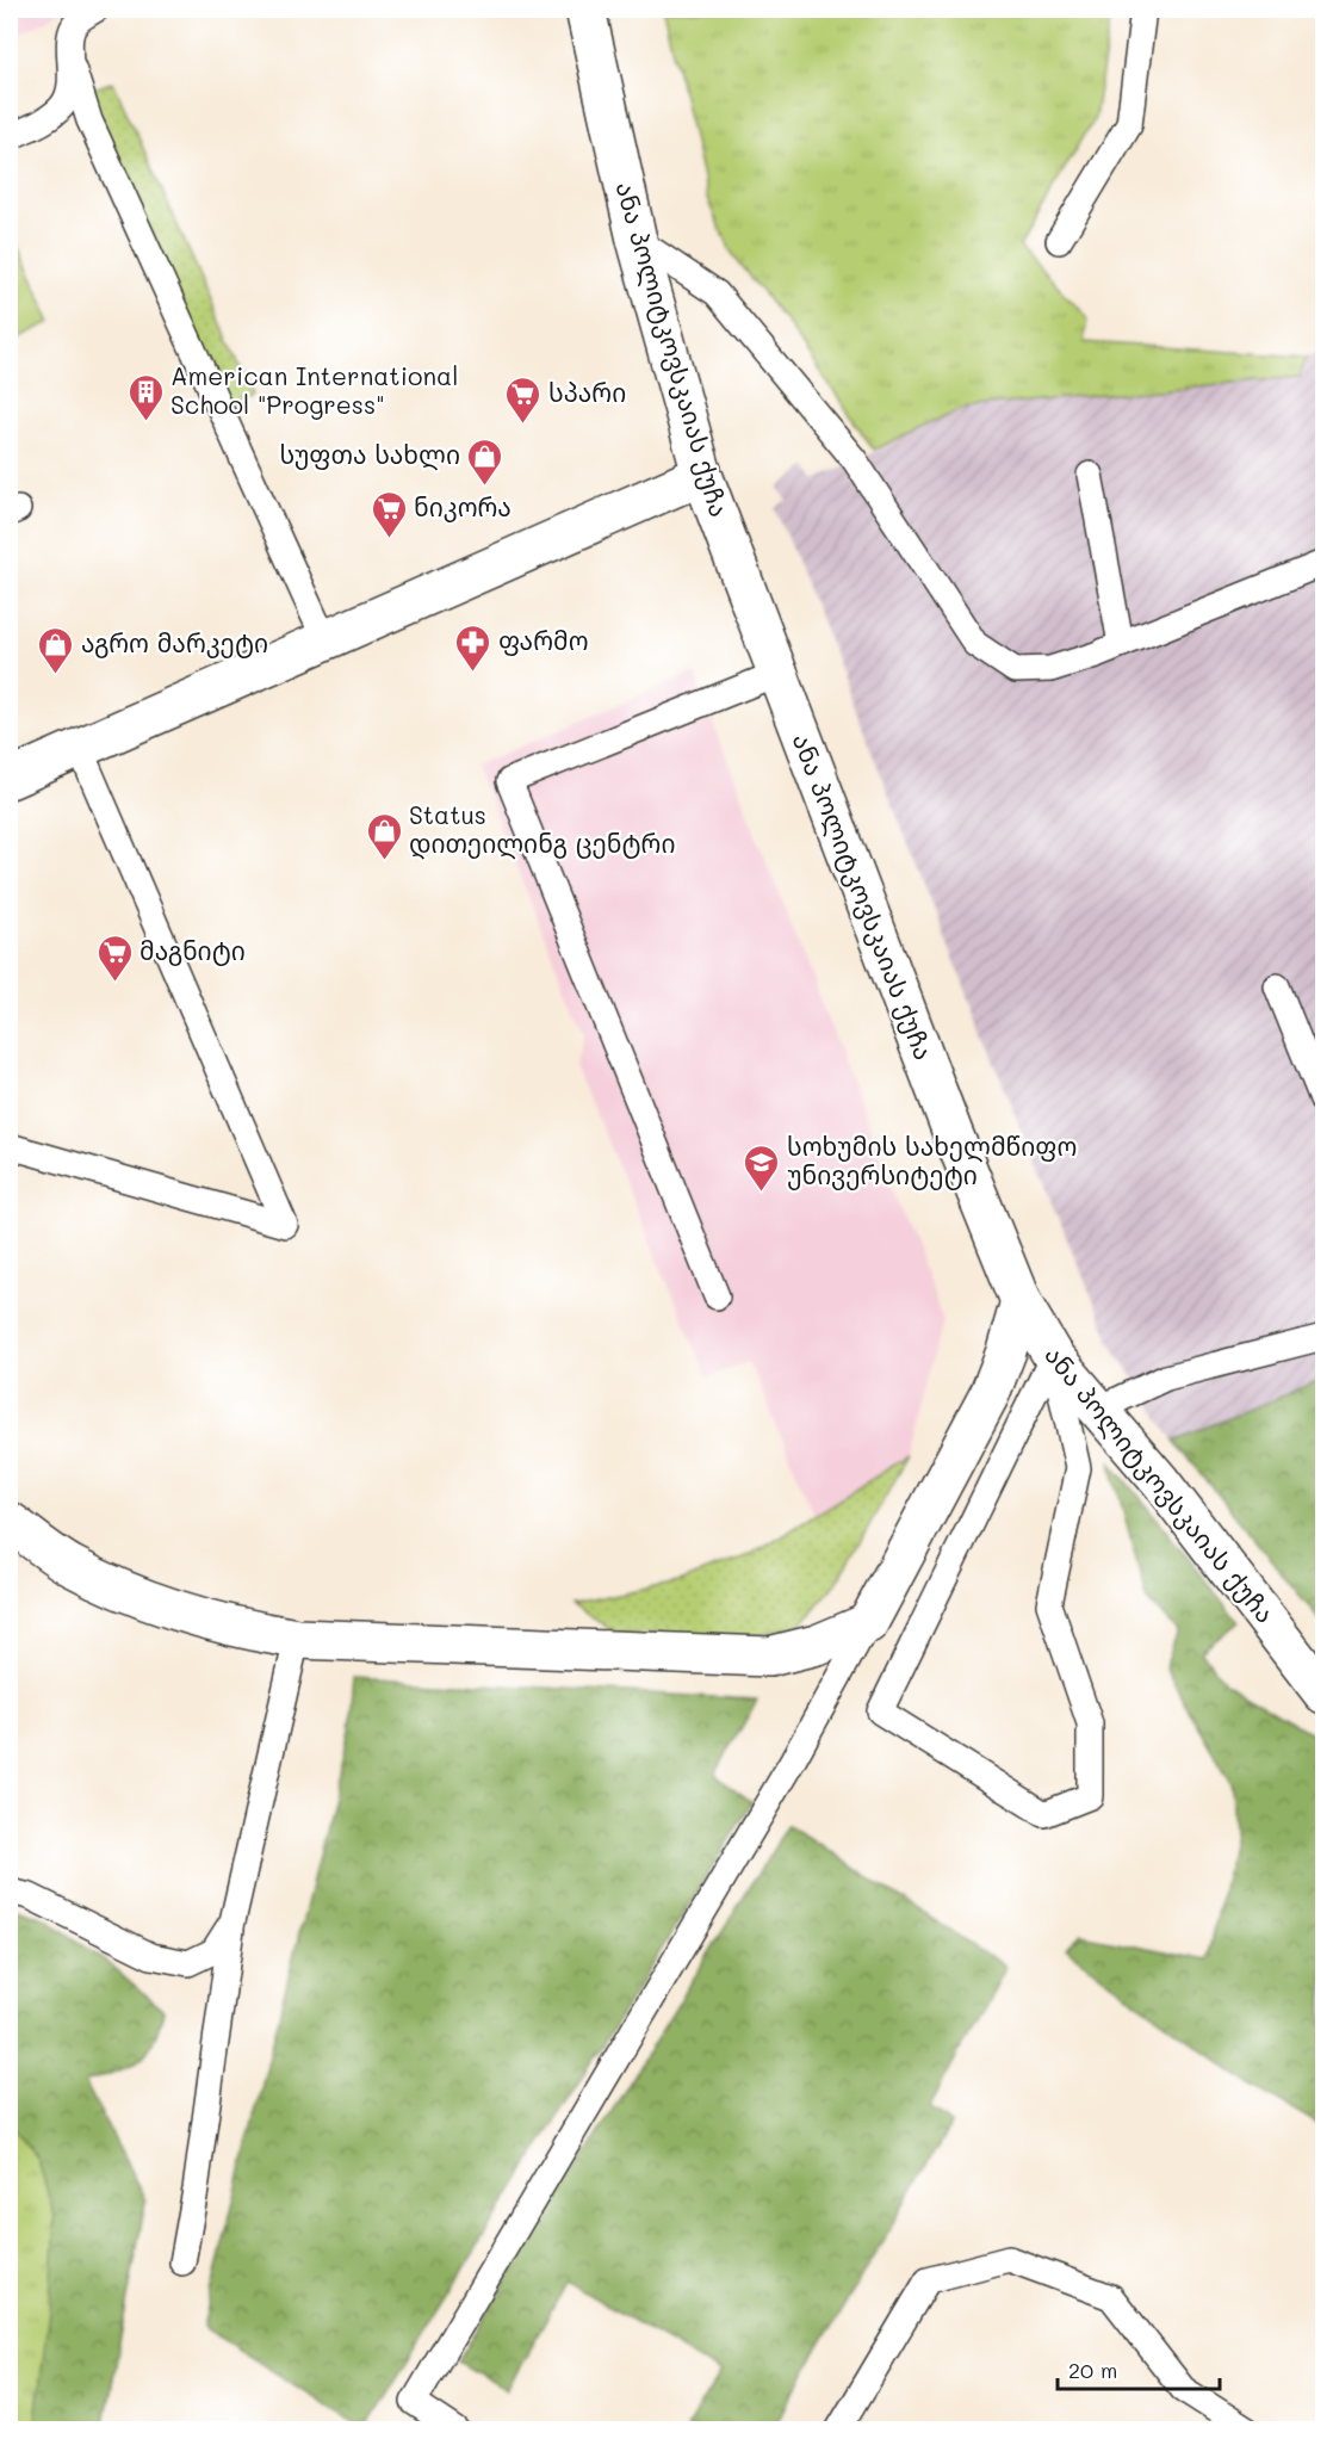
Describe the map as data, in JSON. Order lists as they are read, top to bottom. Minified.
{"streets":{"street":["ანა პოლიტკოვსკაიას ქუჩა"]},"places":{"building":["American International School \"Progress\""],"supermarket":["სპარი","ნიკორა","მაგნიტი"],"shop":["სუფთა სახლი","აგრო მარკეტი","Status დითეილინგ ცენტრი"],"pharmacy":["ფარმო"],"school or university":["სოხუმის სახელმწიფო უნივერსიტეტი"]},"scale_bar":"20 m"}
